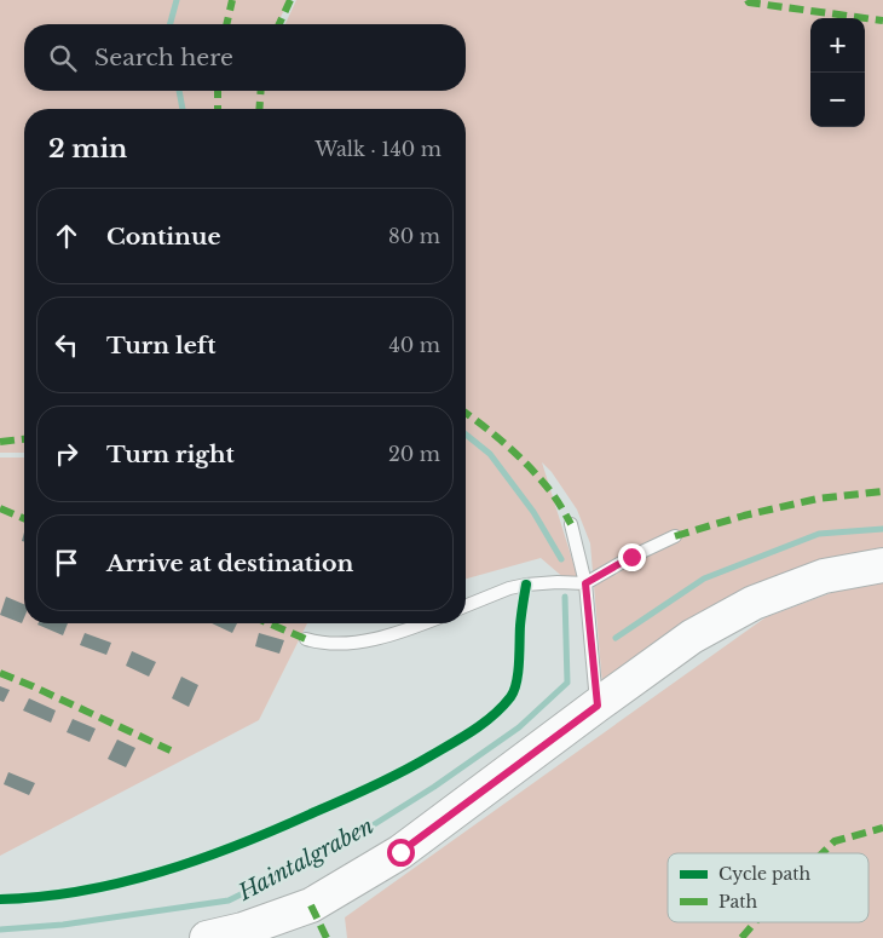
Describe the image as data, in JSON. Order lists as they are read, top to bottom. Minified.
{"water":["Haintalgraben"],"legend":["Cycle path","Path"],"page":{"map_buttons":["+","−"],"search":"Search here","heading":["2 min","Walk · 140 m"],"list":[["Continue","80 m"],["Turn left","40 m"],["Turn right","20 m"],"Arrive at destination"]}}
